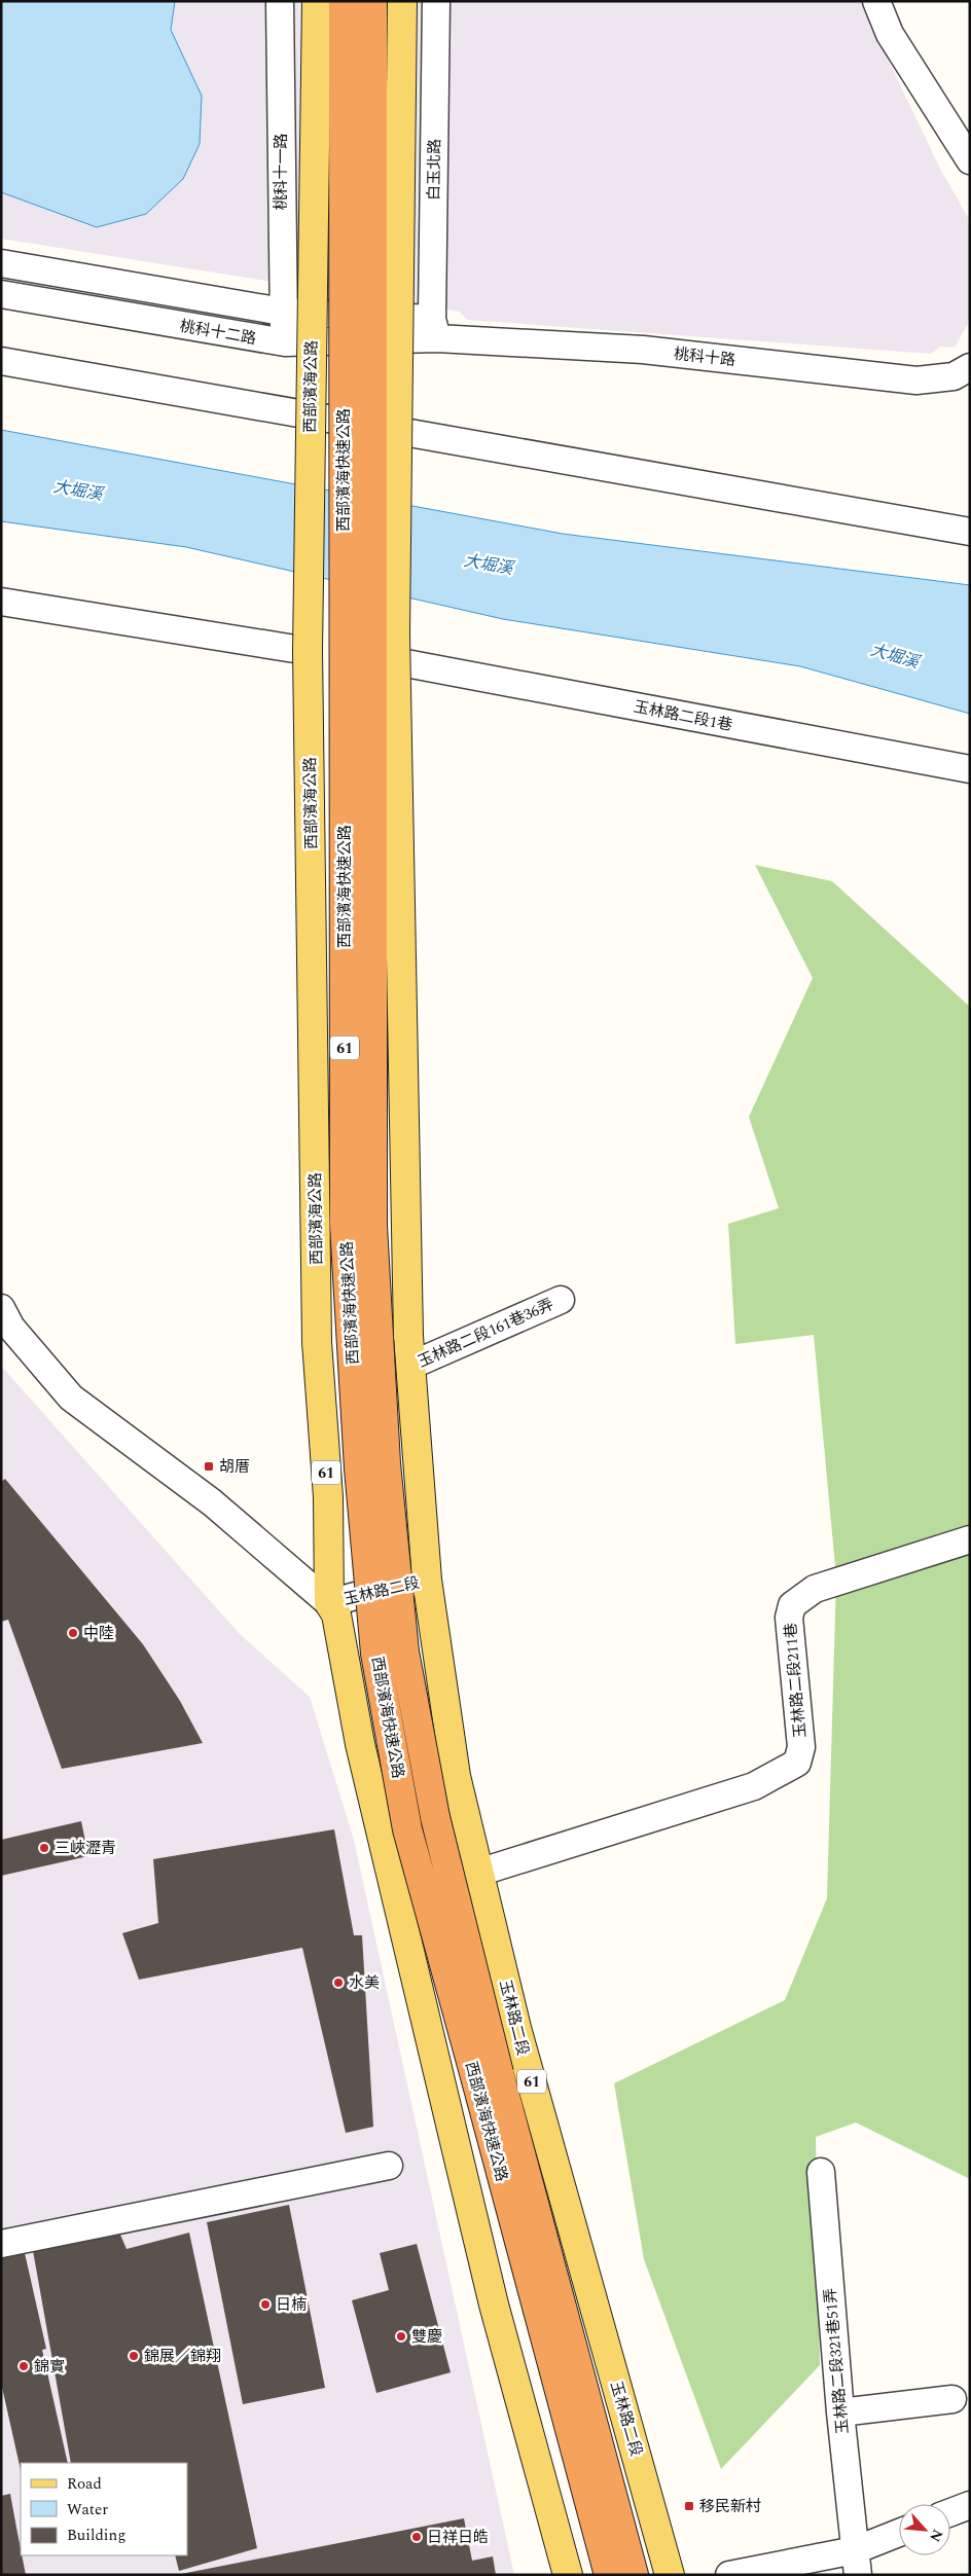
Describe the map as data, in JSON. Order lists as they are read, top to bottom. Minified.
{"streets":{"highway":["西部濱海快速公路","61"],"main road":["西部濱海公路","玉林路二段"],"street":["白玉北路","桃科十一路","桃科十二路","桃科十路","玉林路二段1巷","玉林路二段161巷36弄","玉林路二段211巷","玉林路二段321巷51弄"]},"crossings":[["白玉北路","桃科十二路"],["白玉北路","桃科十路"],["桃科十一路","桃科十二路"],["桃科十二路","桃科十路"],["西部濱海公路","玉林路二段"],["玉林路二段1巷","61"],["61","玉林路二段161巷36弄"],["61","玉林路二段"],["玉林路二段","玉林路二段211巷"]],"water":["大堀溪"],"places":{"transit":["胡厝","移民新村"],"other":["中陸","三峽瀝青","水美","日楠","雙慶","錦展／錦翔","錦實","日祥日皓"]},"legend":["Road","Water","Building"],"north":"bottom right"}
